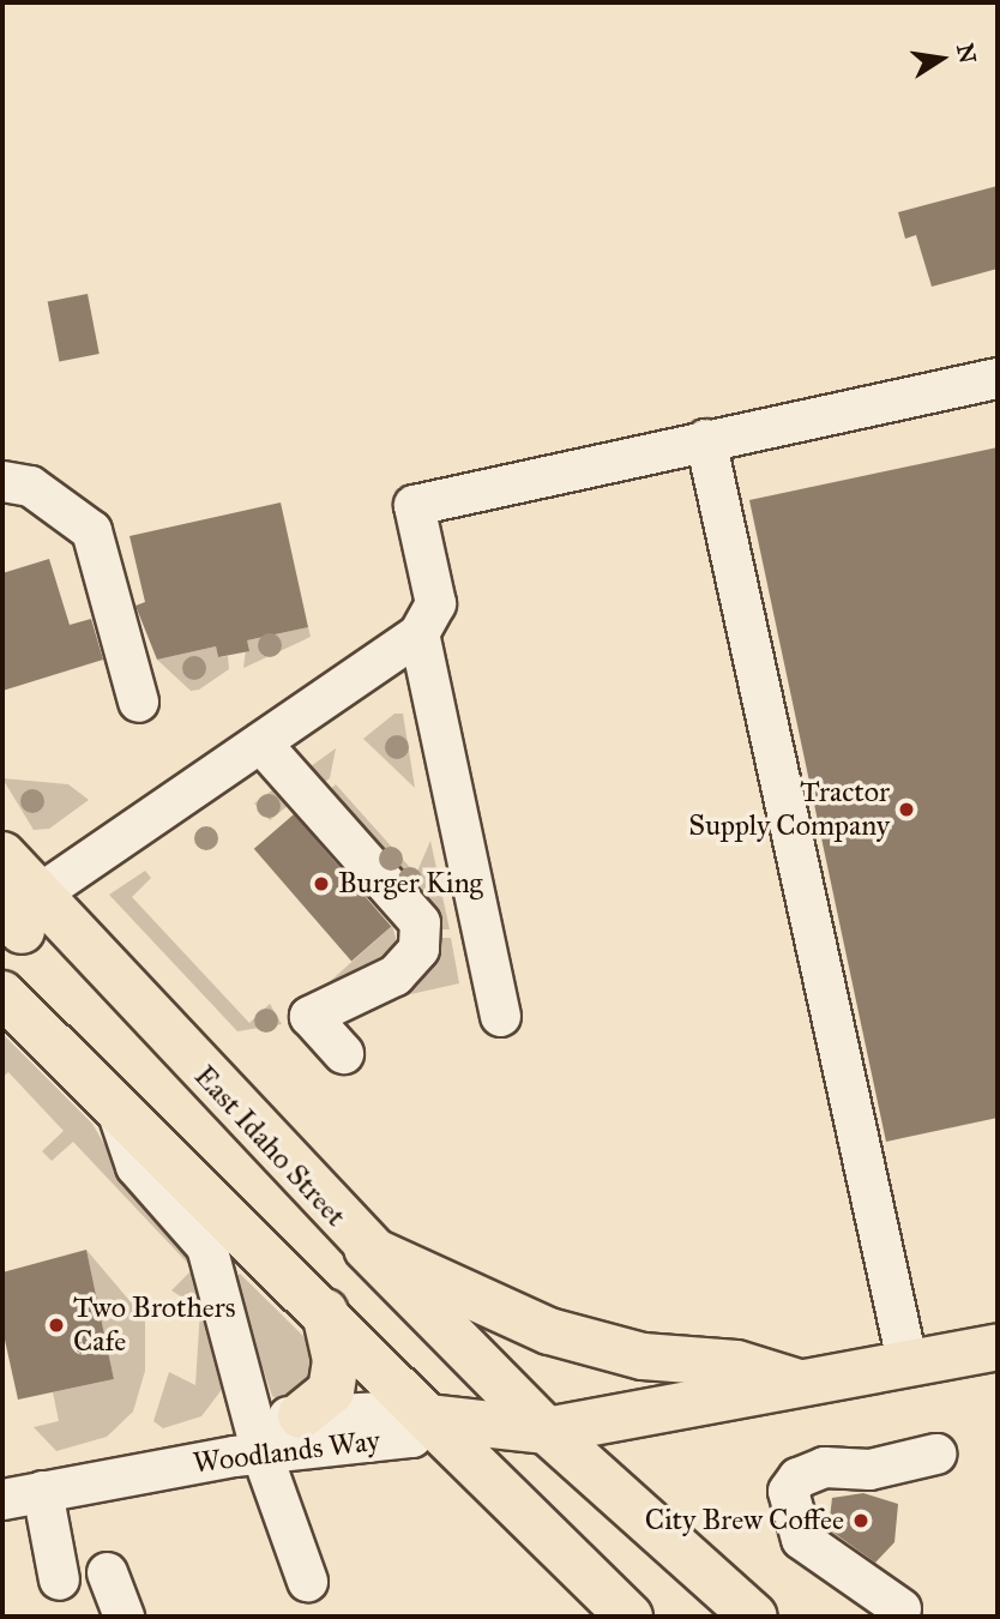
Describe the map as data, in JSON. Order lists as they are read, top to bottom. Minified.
{"streets":{"main road":["East Idaho Street"],"street":["Woodlands Way"]},"places":["Tractor Supply Company","Burger King","Two Brothers Cafe","City Brew Coffee"],"north":"right"}
